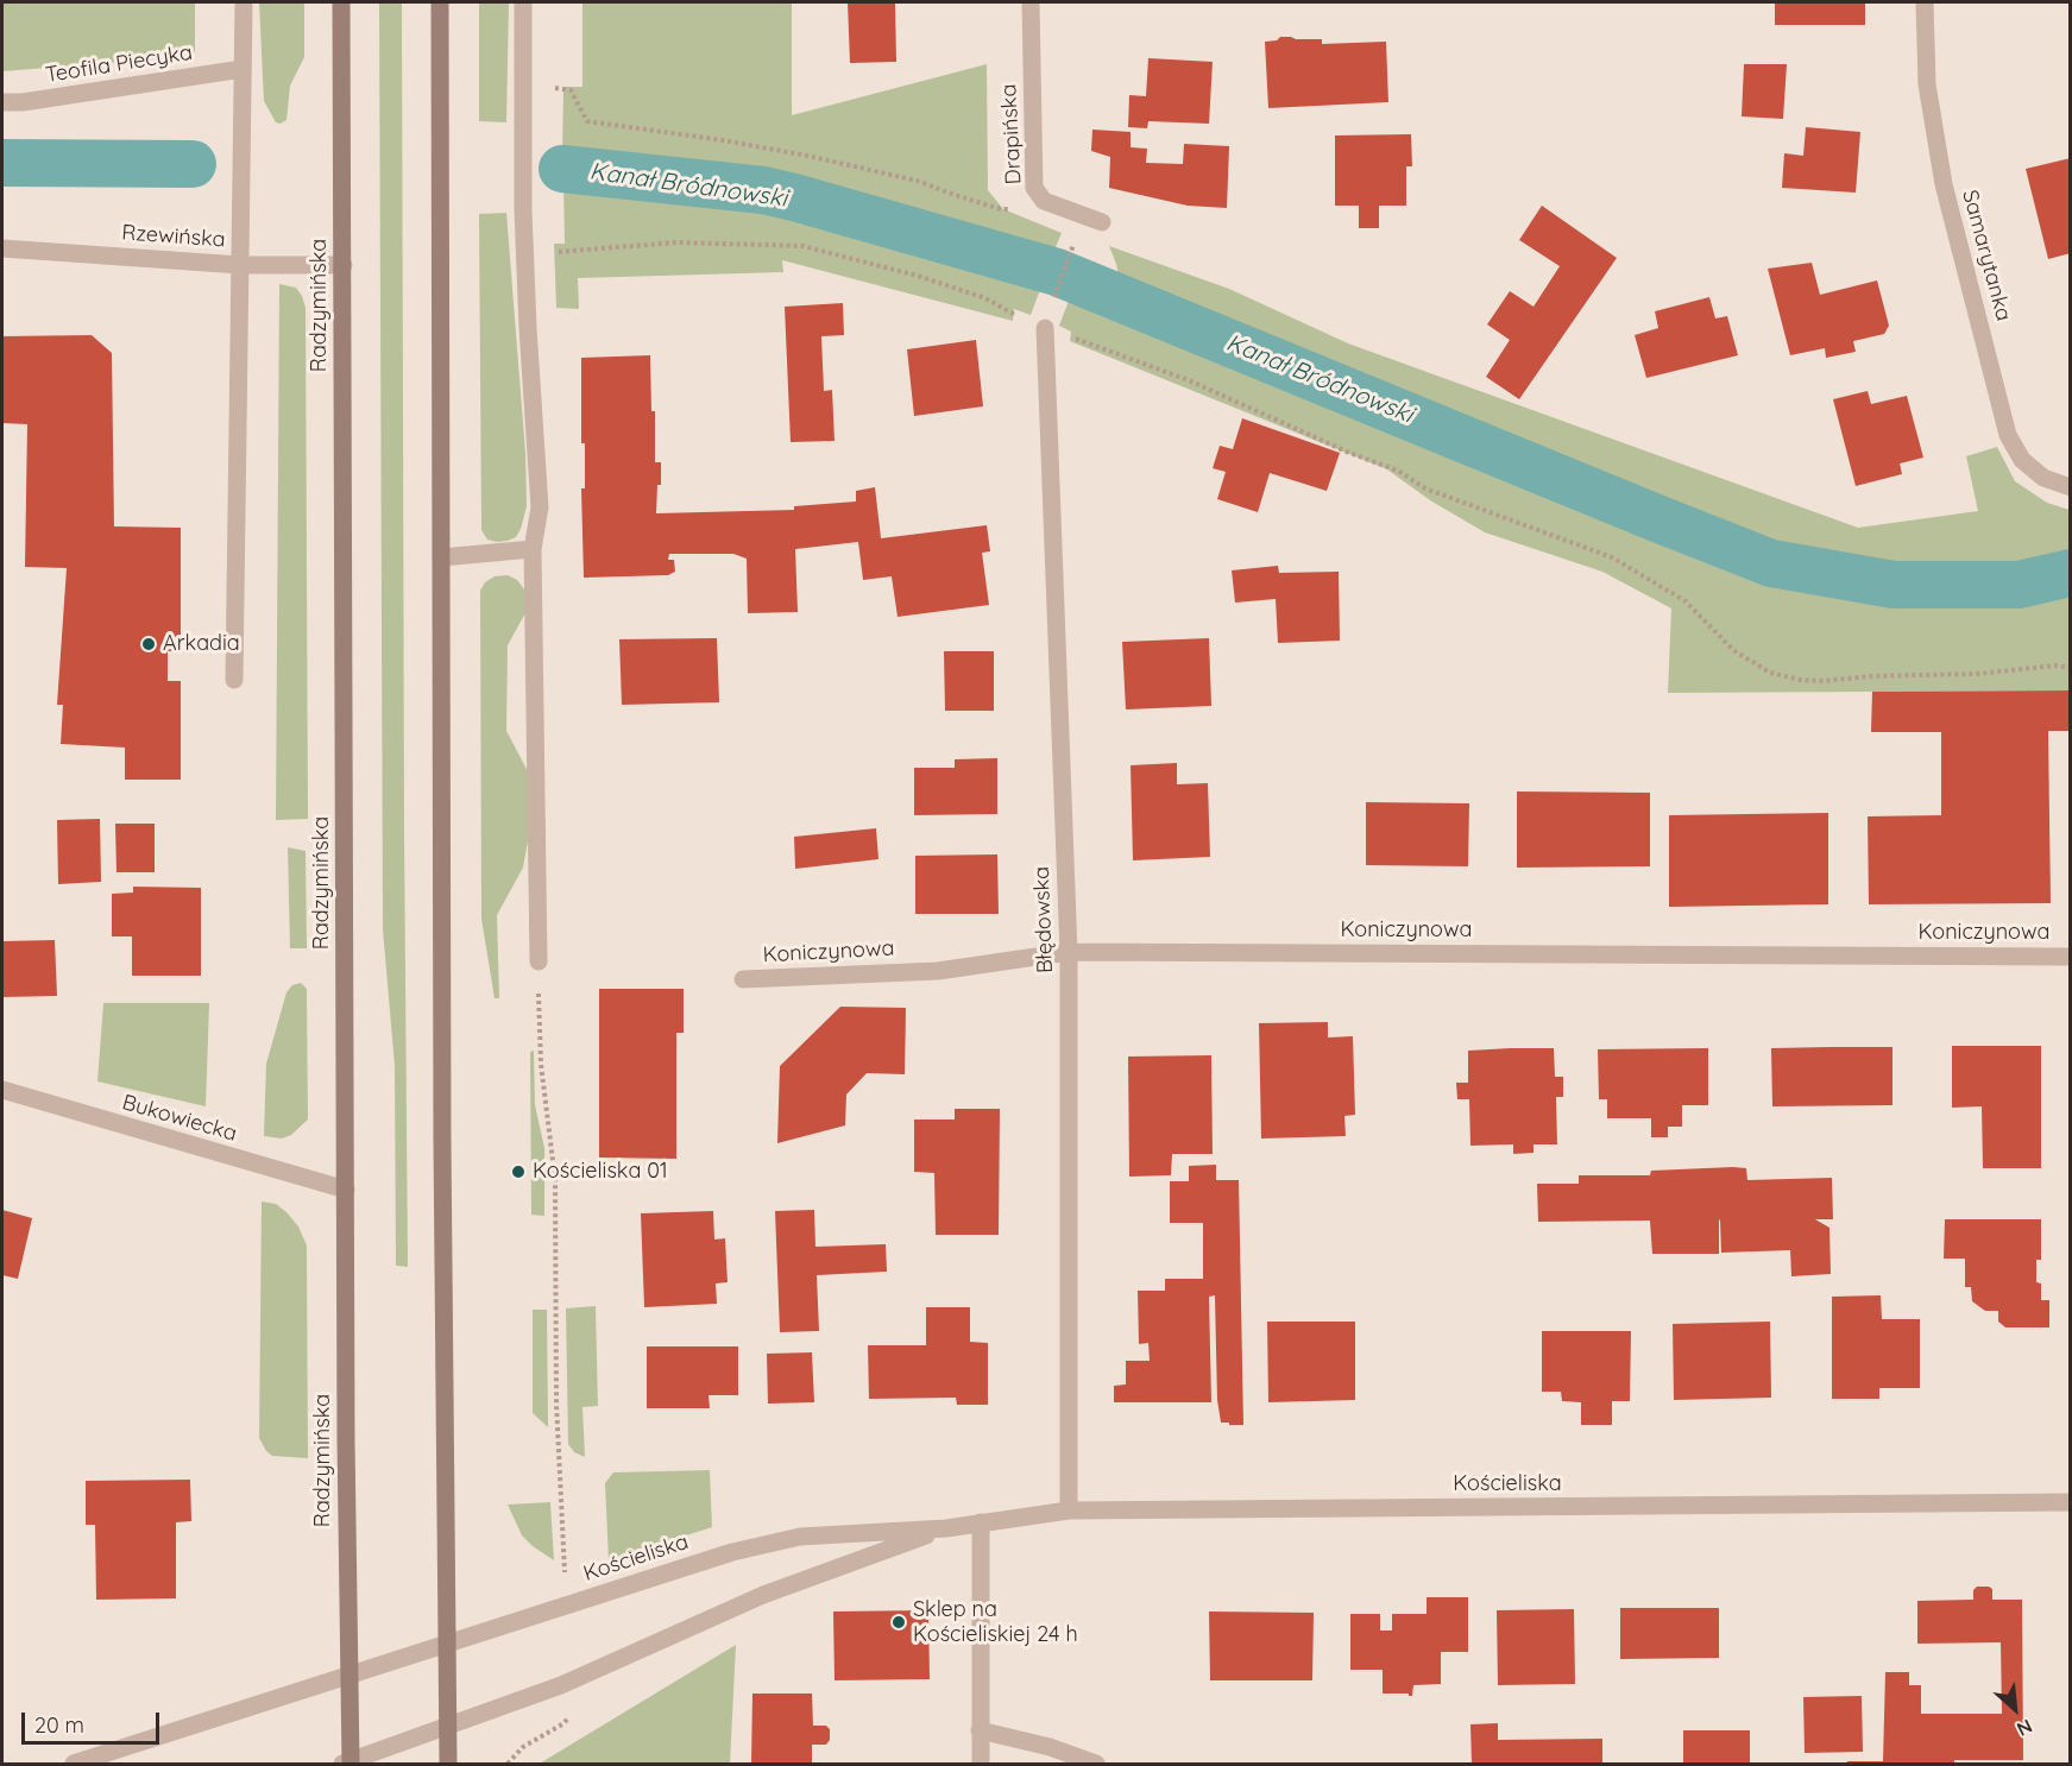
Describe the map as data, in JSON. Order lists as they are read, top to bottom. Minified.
{"streets":{"main road":["Radzymińska"],"street":["Teofila Piecyka","Drapińska","Rzewińska","Samarytanka","Błędowska","Koniczynowa","Bukowiecka","Kościeliska"]},"crossings":[["Rzewińska","Radzymińska"],["Radzymińska","Bukowiecka"],["Radzymińska","Kościeliska"],["Błędowska","Koniczynowa"],["Błędowska","Kościeliska"]],"water":["Kanał Bródnowski"],"places":["Arkadia","Kościeliska 01","Sklep na Kościeliskiej 24 h"],"scale_bar":"20 m","north":"bottom right"}
